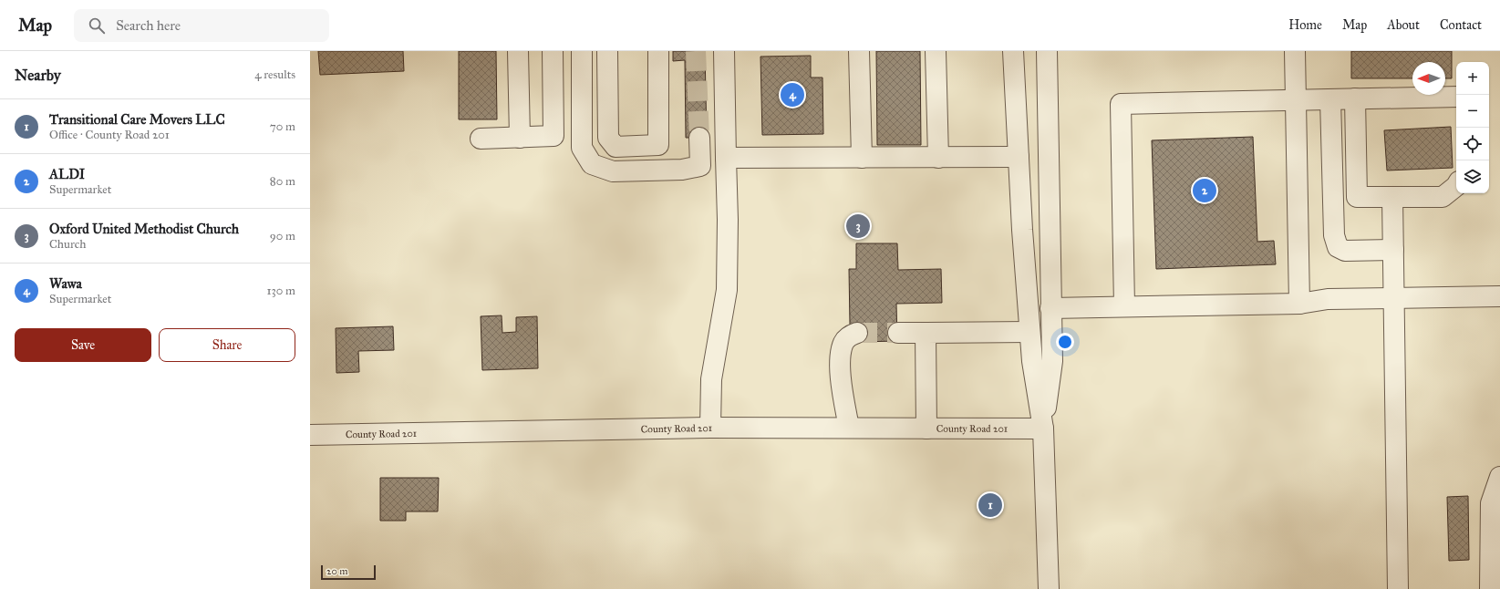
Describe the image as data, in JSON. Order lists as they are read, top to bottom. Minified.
{"streets":{"street":["County Road 201"]},"scale_bar":"20 m","north":"left","page":{"header":"Map","search":"Search here","nav":["Home","Map","About","Contact"],"heading":["Nearby","4 results"],"map_buttons":["+","−"],"pins":["4","2","3","1"],"list":[{"mark":"1","name":"Transitional Care Movers LLC","note":"Office · County Road 201","value":"70 m"},{"mark":"2","name":"ALDI","note":"Supermarket","value":"80 m"},{"mark":"3","name":"Oxford United Methodist Church","note":"Church","value":"90 m"},{"mark":"4","name":"Wawa","note":"Supermarket","value":"130 m"}],"buttons":["Save","Share"],"scale":"20 m"}}
